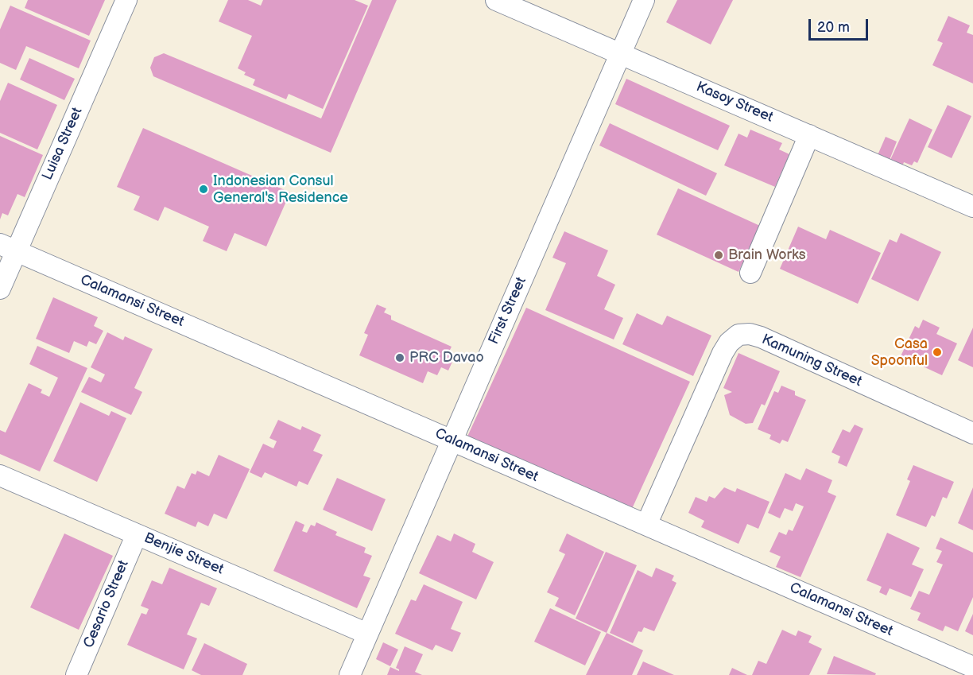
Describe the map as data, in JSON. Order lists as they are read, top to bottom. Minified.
{"streets":{"street":["Kasoy Street","Luisa Street","Calamansi Street","First Street","Kamuning Street","Benjie Street","Cesario Street"]},"crossings":[["Kasoy Street","First Street"],["Luisa Street","Calamansi Street"],["Calamansi Street","First Street"],["Calamansi Street","Kamuning Street"],["First Street","Benjie Street"],["Benjie Street","Cesario Street"]],"places":["Indonesian Consul General's Residence","Brain Works","Casa Spoonful","PRC Davao"],"scale_bar":"20 m"}
